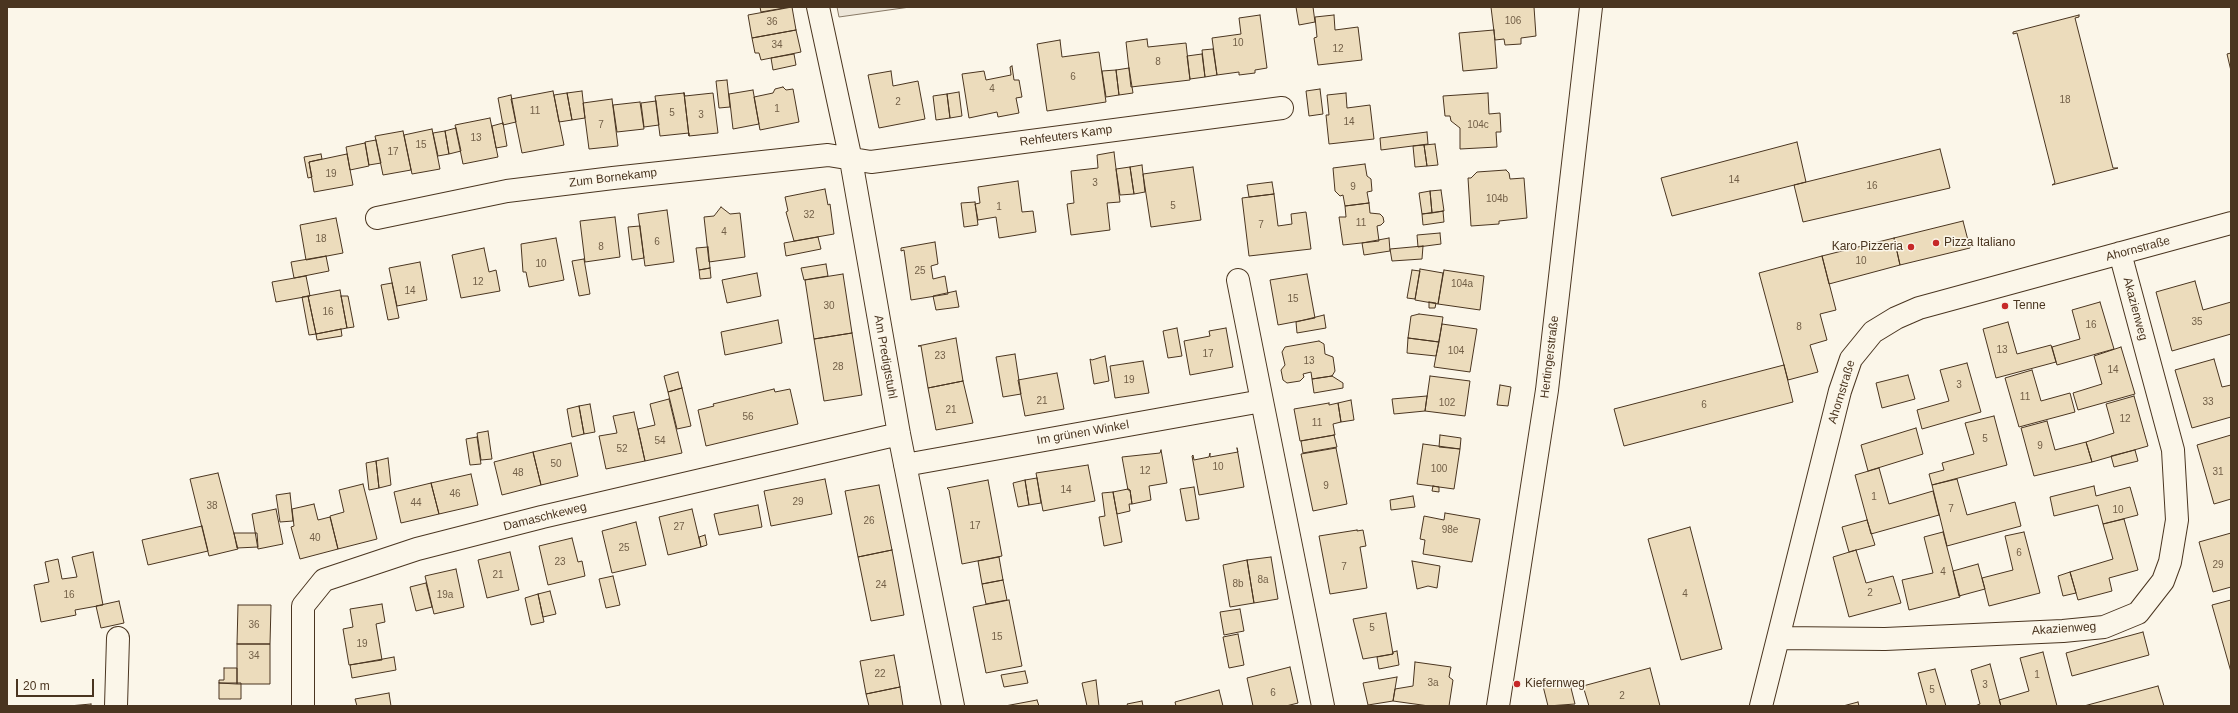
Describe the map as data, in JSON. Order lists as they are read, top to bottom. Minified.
{"streets":{"street":["Rehfeuters Kamp","Zum Bornekamp","Ahornstraße","Akazienweg","Am Predigtstuhl","Hertingerstraße","Im grünen Winkel","Damaschkeweg"]},"crossings":[["Rehfeuters Kamp","Zum Bornekamp"],["Rehfeuters Kamp","Am Predigtstuhl"],["Zum Bornekamp","Am Predigtstuhl"],["Ahornstraße","Akazienweg"],["Am Predigtstuhl","Im grünen Winkel"],["Am Predigtstuhl","Damaschkeweg"]],"places":["Pizza Italiano","Karo Pizzeria","Tenne","Kiefernweg"],"house_numbers":["106","36","10","34","12","8","6","4","18","2","1","11","5","3","14","7","104c","13","15","17","19","14","3","16","9","104b","5","1","32","11","7","4","18","6","8","10","10","25","12","104a","14","15","30","16","35","16","8","13","104","17","23","13","28","14","19","3","11","21","33","102","6","21","56","12","11","5","54","9","52","50","10","100","12","31","48","9","14","46","1","29","44","38","7","10","26","17","27","98e","40","25","6","23","29","7","4","21","8a","8b","24","2","4","16","19a","36","5","15","19","34","22","1","3a","3","5","6","2"],"scale_bar":"20 m"}
